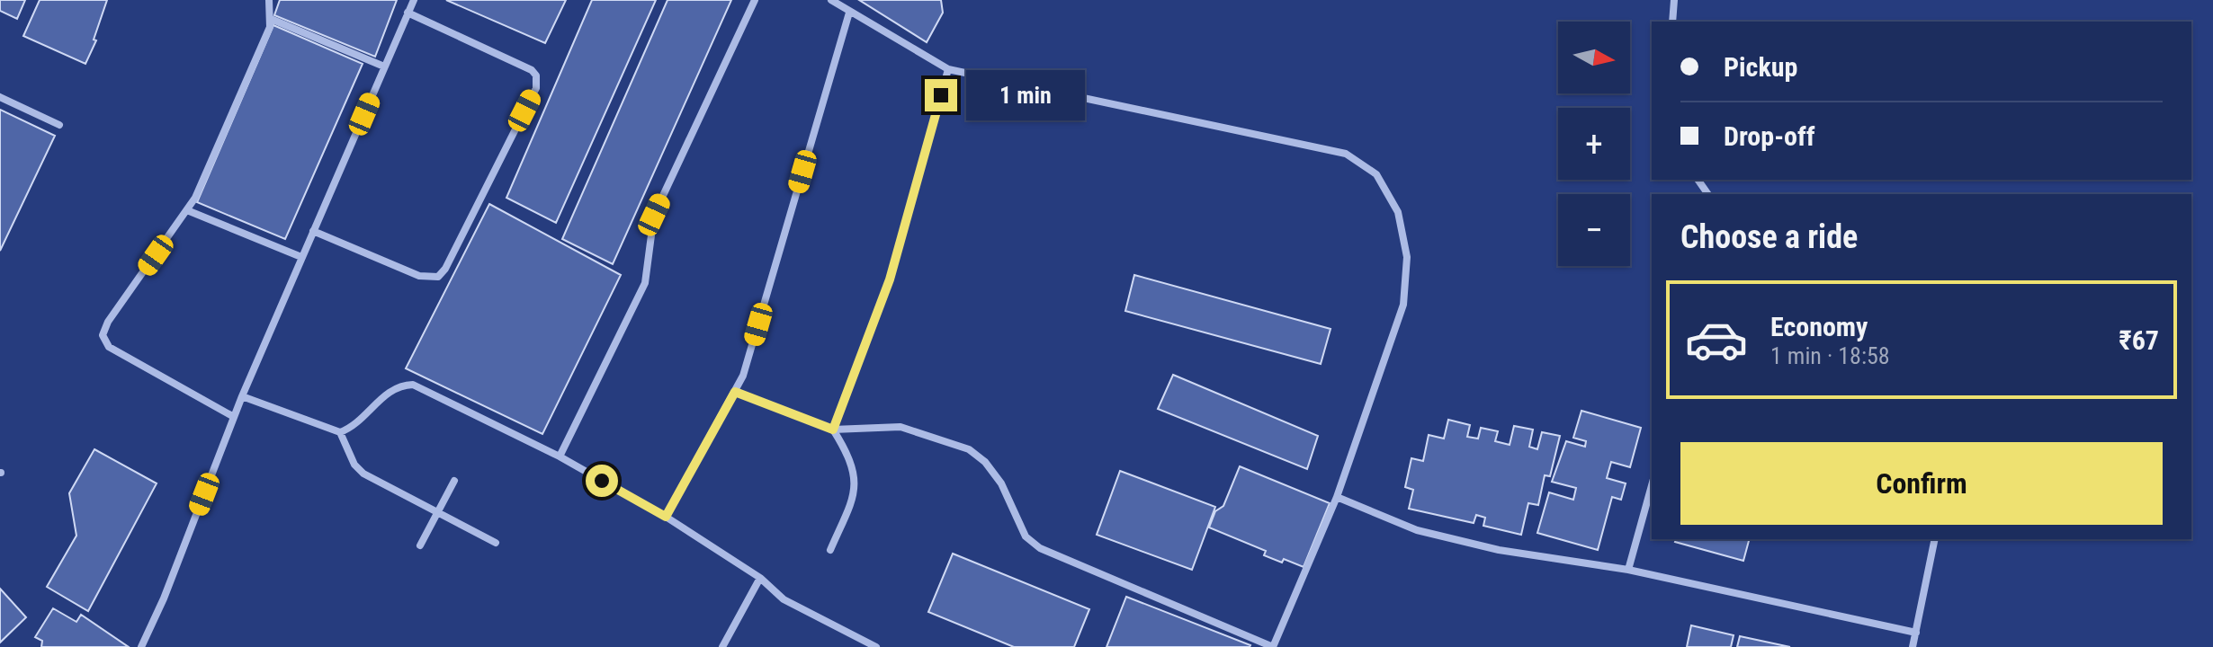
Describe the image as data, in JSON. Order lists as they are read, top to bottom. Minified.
{"north":"right","page":{"map_buttons":["+","−"],"banner":["Pickup","Drop-off"],"bubble":"1 min","heading":"Choose a ride","list":[{"name":"Economy","note":"1 min · 18:58","value":"₹67"}],"buttons":"Confirm"}}
